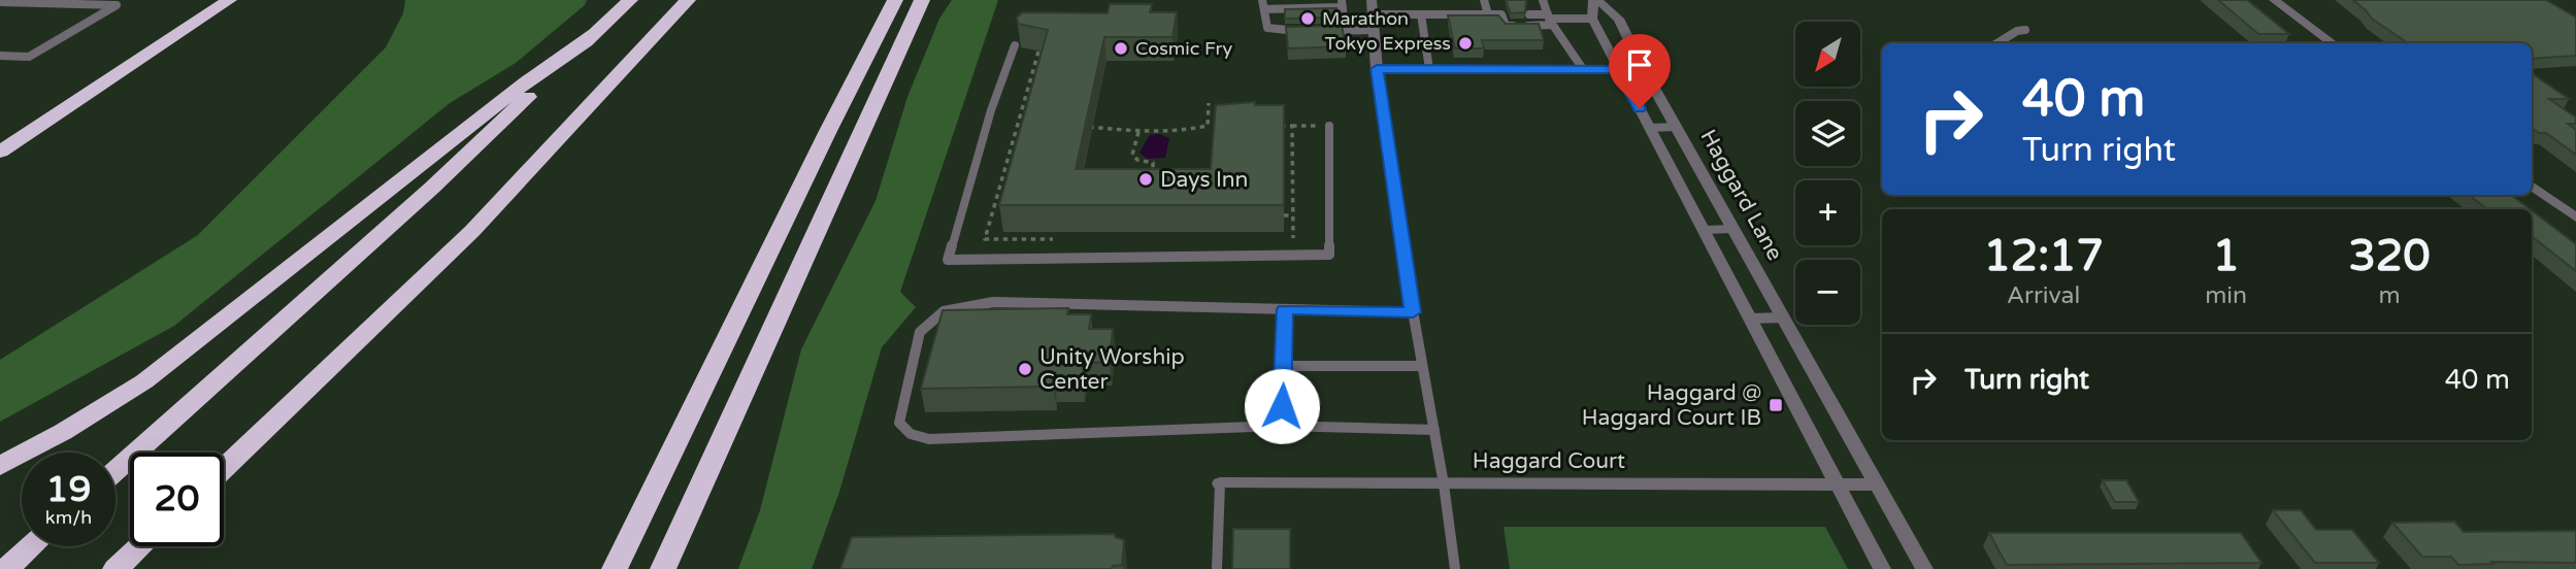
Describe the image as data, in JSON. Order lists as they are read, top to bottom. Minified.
{"streets":{"street":["Haggard Lane","Haggard Court"]},"crossings":[["Haggard Lane","Haggard Court"]],"places":{"other":["Marathon","Tokyo Express","Cosmic Fry","Days Inn","Unity Worship Center"],"transit":["Haggard @ Haggard Court IB"]},"north":"bottom left","page":{"map_buttons":["+","−"],"turn":["40 m","Turn right"],"eta":["12:17","Arrival","1","min","320","m"],"list":[{"name":"Turn right","value":"40 m"}],"speed":"19 km/h","limit":"20"}}
